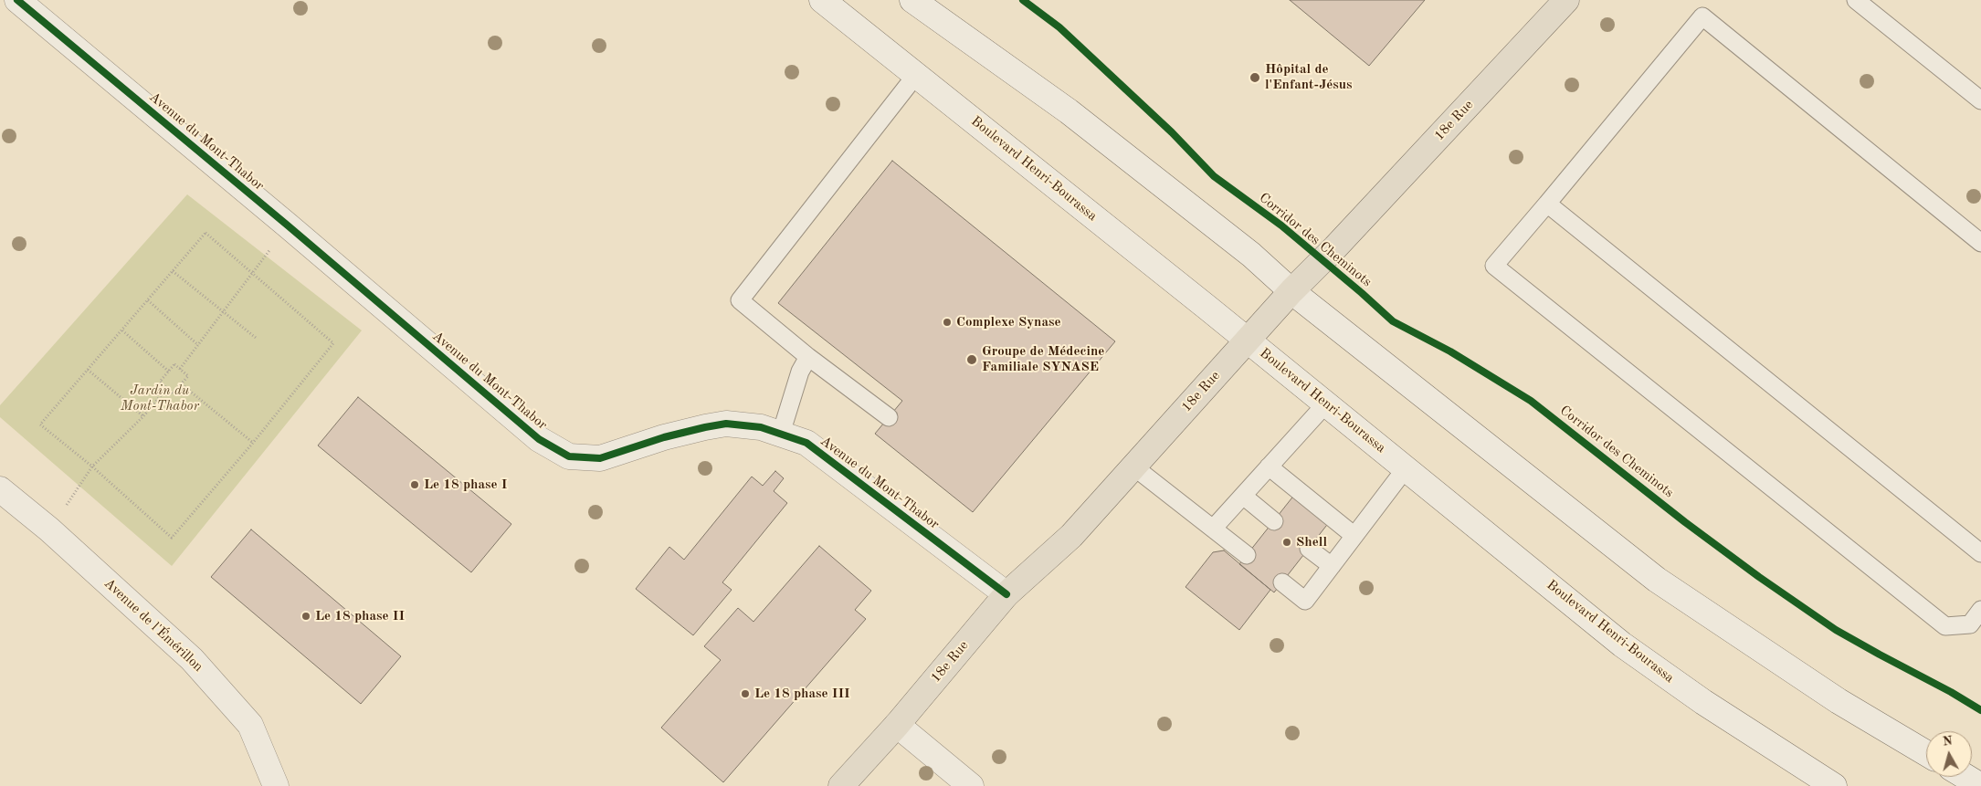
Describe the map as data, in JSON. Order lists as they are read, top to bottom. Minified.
{"streets":{"main road":["18e Rue","Avenue du Mont-Thabor","Boulevard Henri-Bourassa","Avenue de l'Émérillon"],"cycle path":["Corridor des Cheminots"]},"crossings":[["18e Rue","Avenue du Mont-Thabor"],["18e Rue","Boulevard Henri-Bourassa"]],"parks":["Jardin du Mont-Thabor"],"places":["Hôpital de l'Enfant-Jésus","Complexe Synase","Groupe de Médecine Familiale SYNASE","Le 18 phase I","Shell","Le 18 phase II","Le 18 phase III"],"north":"top"}
